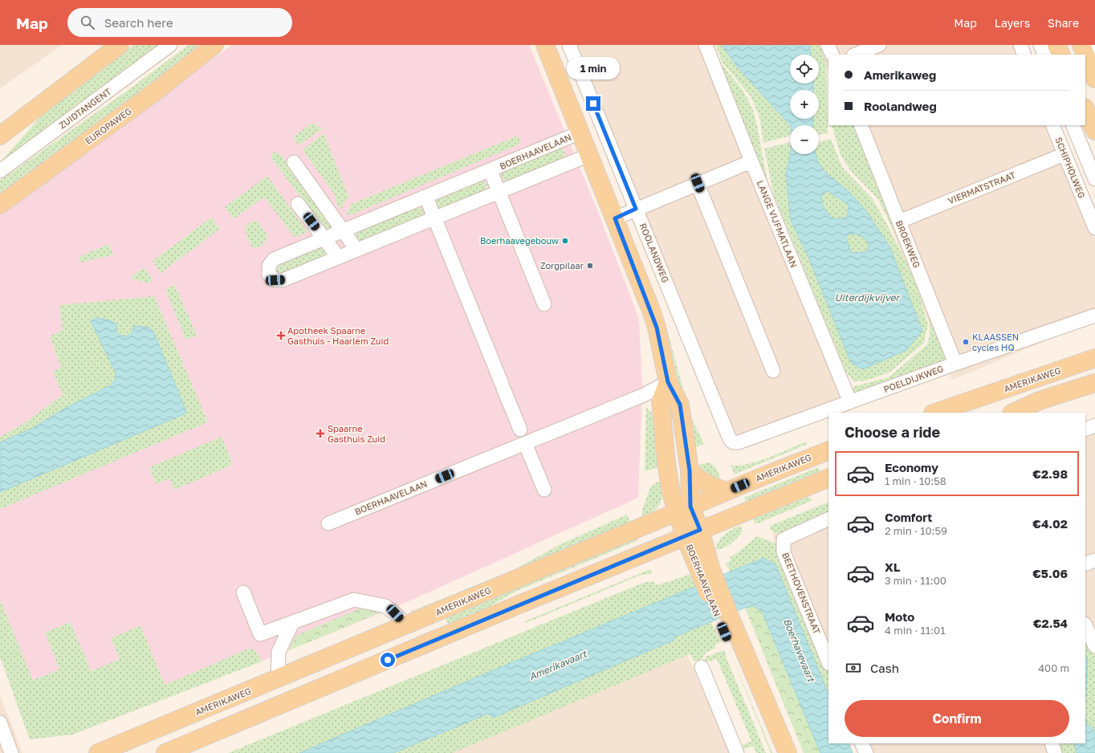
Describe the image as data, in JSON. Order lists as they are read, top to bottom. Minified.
{"streets":{"main road":["EUROPAWEG","BOERHAAVELAAN","AMERIKAWEG"],"street":["ZUIDTANGENT","SCHIPHOLWEG","VIERMATSTRAAT","LANGE VIJFMATLAAN","BROEKWEG","ROOLANDWEG","POELDIJKWEG","BEETHOVENSTRAAT"]},"crossings":[["BOERHAAVELAAN","AMERIKAWEG"],["SCHIPHOLWEG","VIERMATSTRAAT"],["VIERMATSTRAAT","BROEKWEG"],["LANGE VIJFMATLAAN","POELDIJKWEG"],["BROEKWEG","POELDIJKWEG"],["ROOLANDWEG","POELDIJKWEG"]],"water":["Uiterdijkvijver","Boerhavevaart","Amerikavaart"],"places":{"other":["Boerhaavegebouw","Zorgpilaar","KLAASSEN cycles HQ"],"health":["Apotheek Spaarne Gasthuis - Haarlem Zuid","Spaarne Gasthuis Zuid"]},"page":{"header":"Map","search":"Search here","nav":["Map","Layers","Share"],"map_buttons":["+","−"],"banner":["Amerikaweg","Roolandweg"],"bubble":"1 min","heading":"Choose a ride","list":[{"name":"Economy","note":"1 min · 10:58","value":"€2.98"},{"name":"Comfort","note":"2 min · 10:59","value":"€4.02"},{"name":"XL","note":"3 min · 11:00","value":"€5.06"},{"name":"Moto","note":"4 min · 11:01","value":"€2.54"}],"pay":["Cash","400 m"],"buttons":"Confirm"}}
